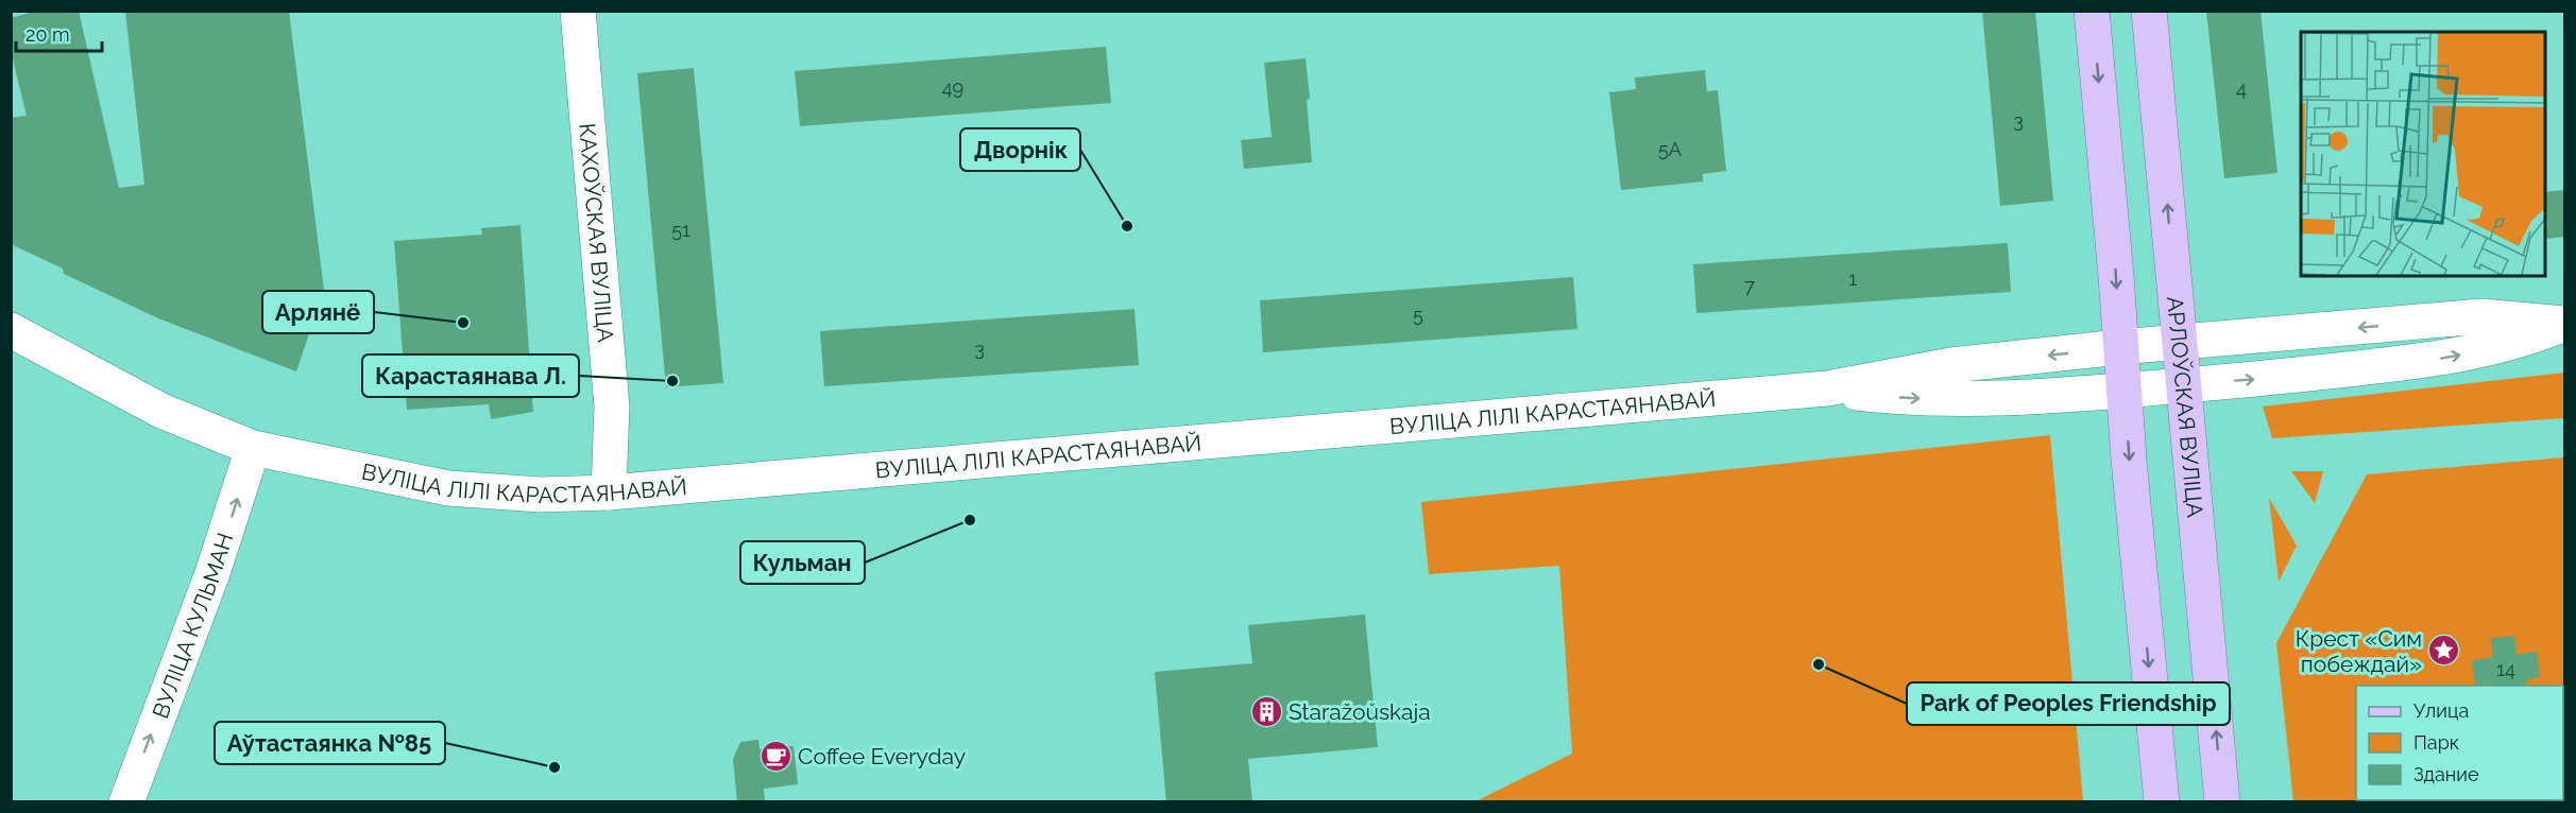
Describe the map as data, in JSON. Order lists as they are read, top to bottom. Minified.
{"streets":{"main road":["КАХОЎСКАЯ ВУЛІЦА","АРЛОЎСКАЯ ВУЛІЦА","ВУЛІЦА ЛІЛІ КАРАСТАЯНАВАЙ","ВУЛІЦА КУЛЬМАН"]},"crossings":[["КАХОЎСКАЯ ВУЛІЦА","ВУЛІЦА ЛІЛІ КАРАСТАЯНАВАЙ"],["АРЛОЎСКАЯ ВУЛІЦА","ВУЛІЦА ЛІЛІ КАРАСТАЯНАВАЙ"],["ВУЛІЦА ЛІЛІ КАРАСТАЯНАВАЙ","ВУЛІЦА КУЛЬМАН"]],"one_way":["ВУЛІЦА КУЛЬМАН"],"places":{"other":["Дворнік","Арлянё","Карастаянава Л.","Кульман","Park of Peoples Friendship","Аўтастаянка №85"],"place":["Крест «Сим побеждай»"],"building":["Staražoŭskaja"],"cafe":["Coffee Everyday"]},"house_numbers":["49","4","3","5А","51","1","7","5","3","14"],"legend":["Улица","Парк","Здание"],"scale_bar":"20 m"}
